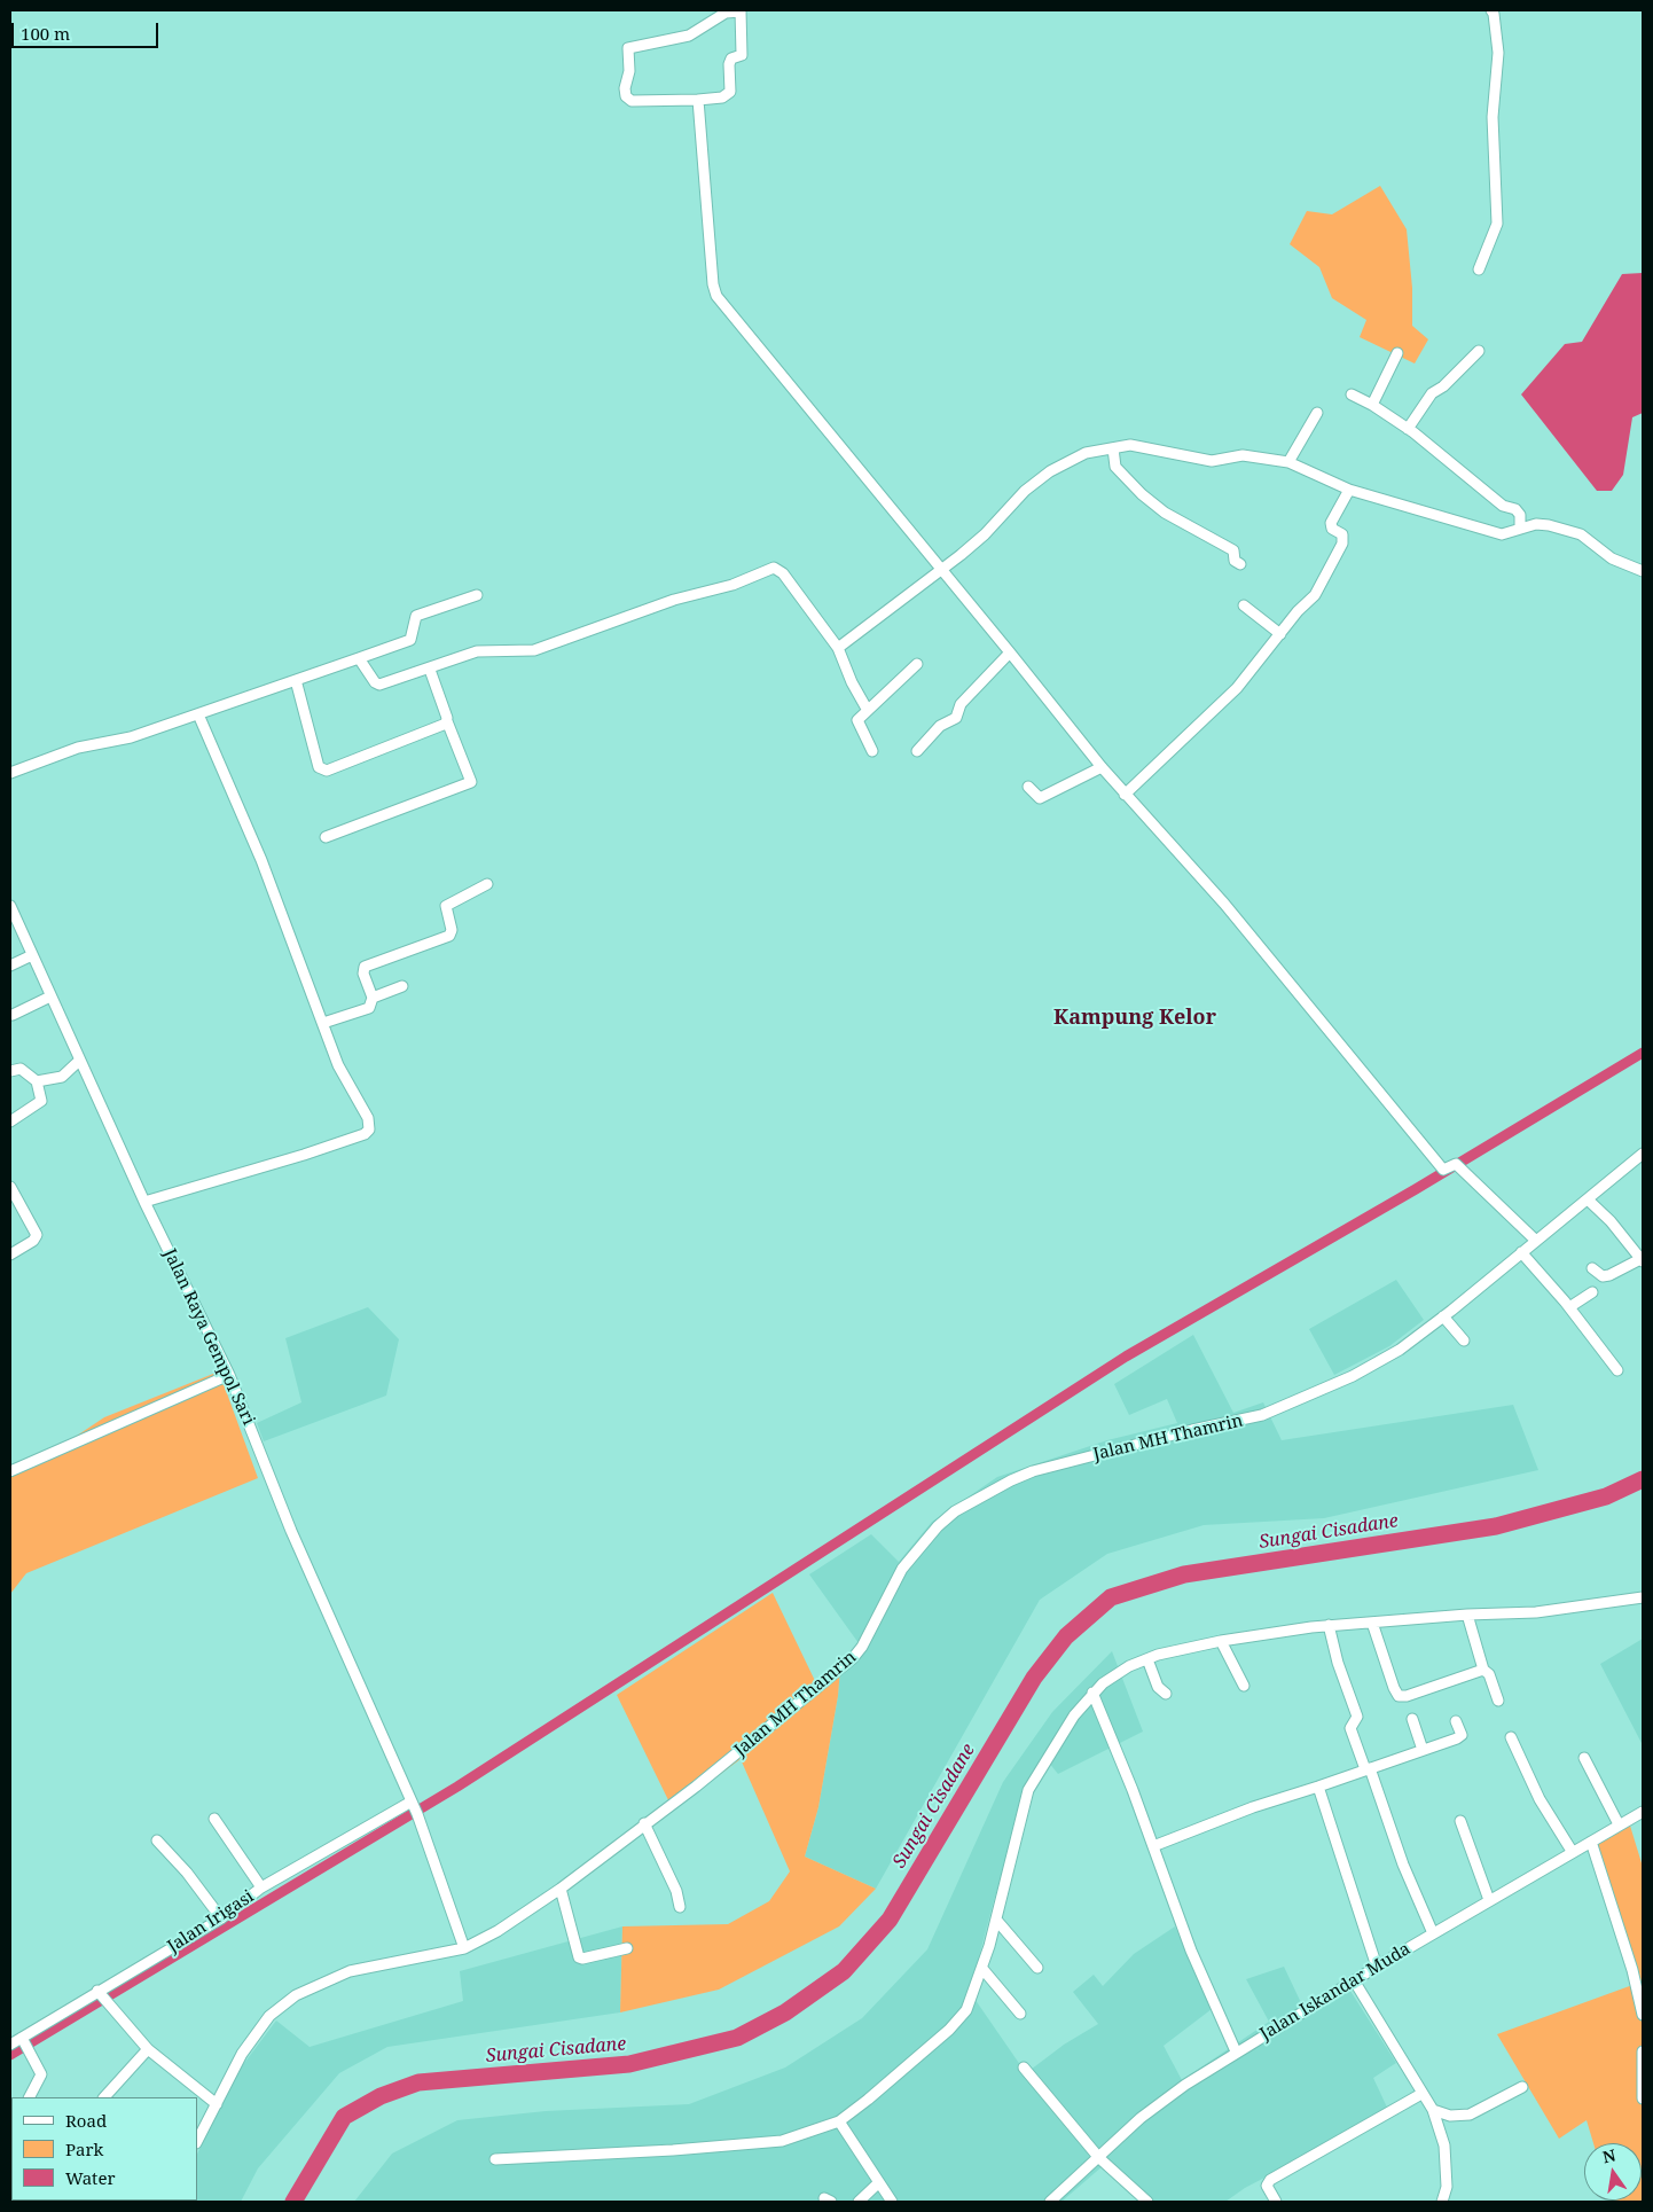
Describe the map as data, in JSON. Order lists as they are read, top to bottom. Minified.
{"streets":{"street":["Jalan Raya Gempol Sari","Jalan MH Thamrin","Jalan Irigasi","Jalan Iskandar Muda"]},"crossings":[["Jalan Raya Gempol Sari","Jalan MH Thamrin"],["Jalan Raya Gempol Sari","Jalan Irigasi"]],"districts":["Kampung Kelor"],"water":["Sungai Cisadane"],"legend":["Road","Park","Water"],"scale_bar":"100 m","north":"top"}
